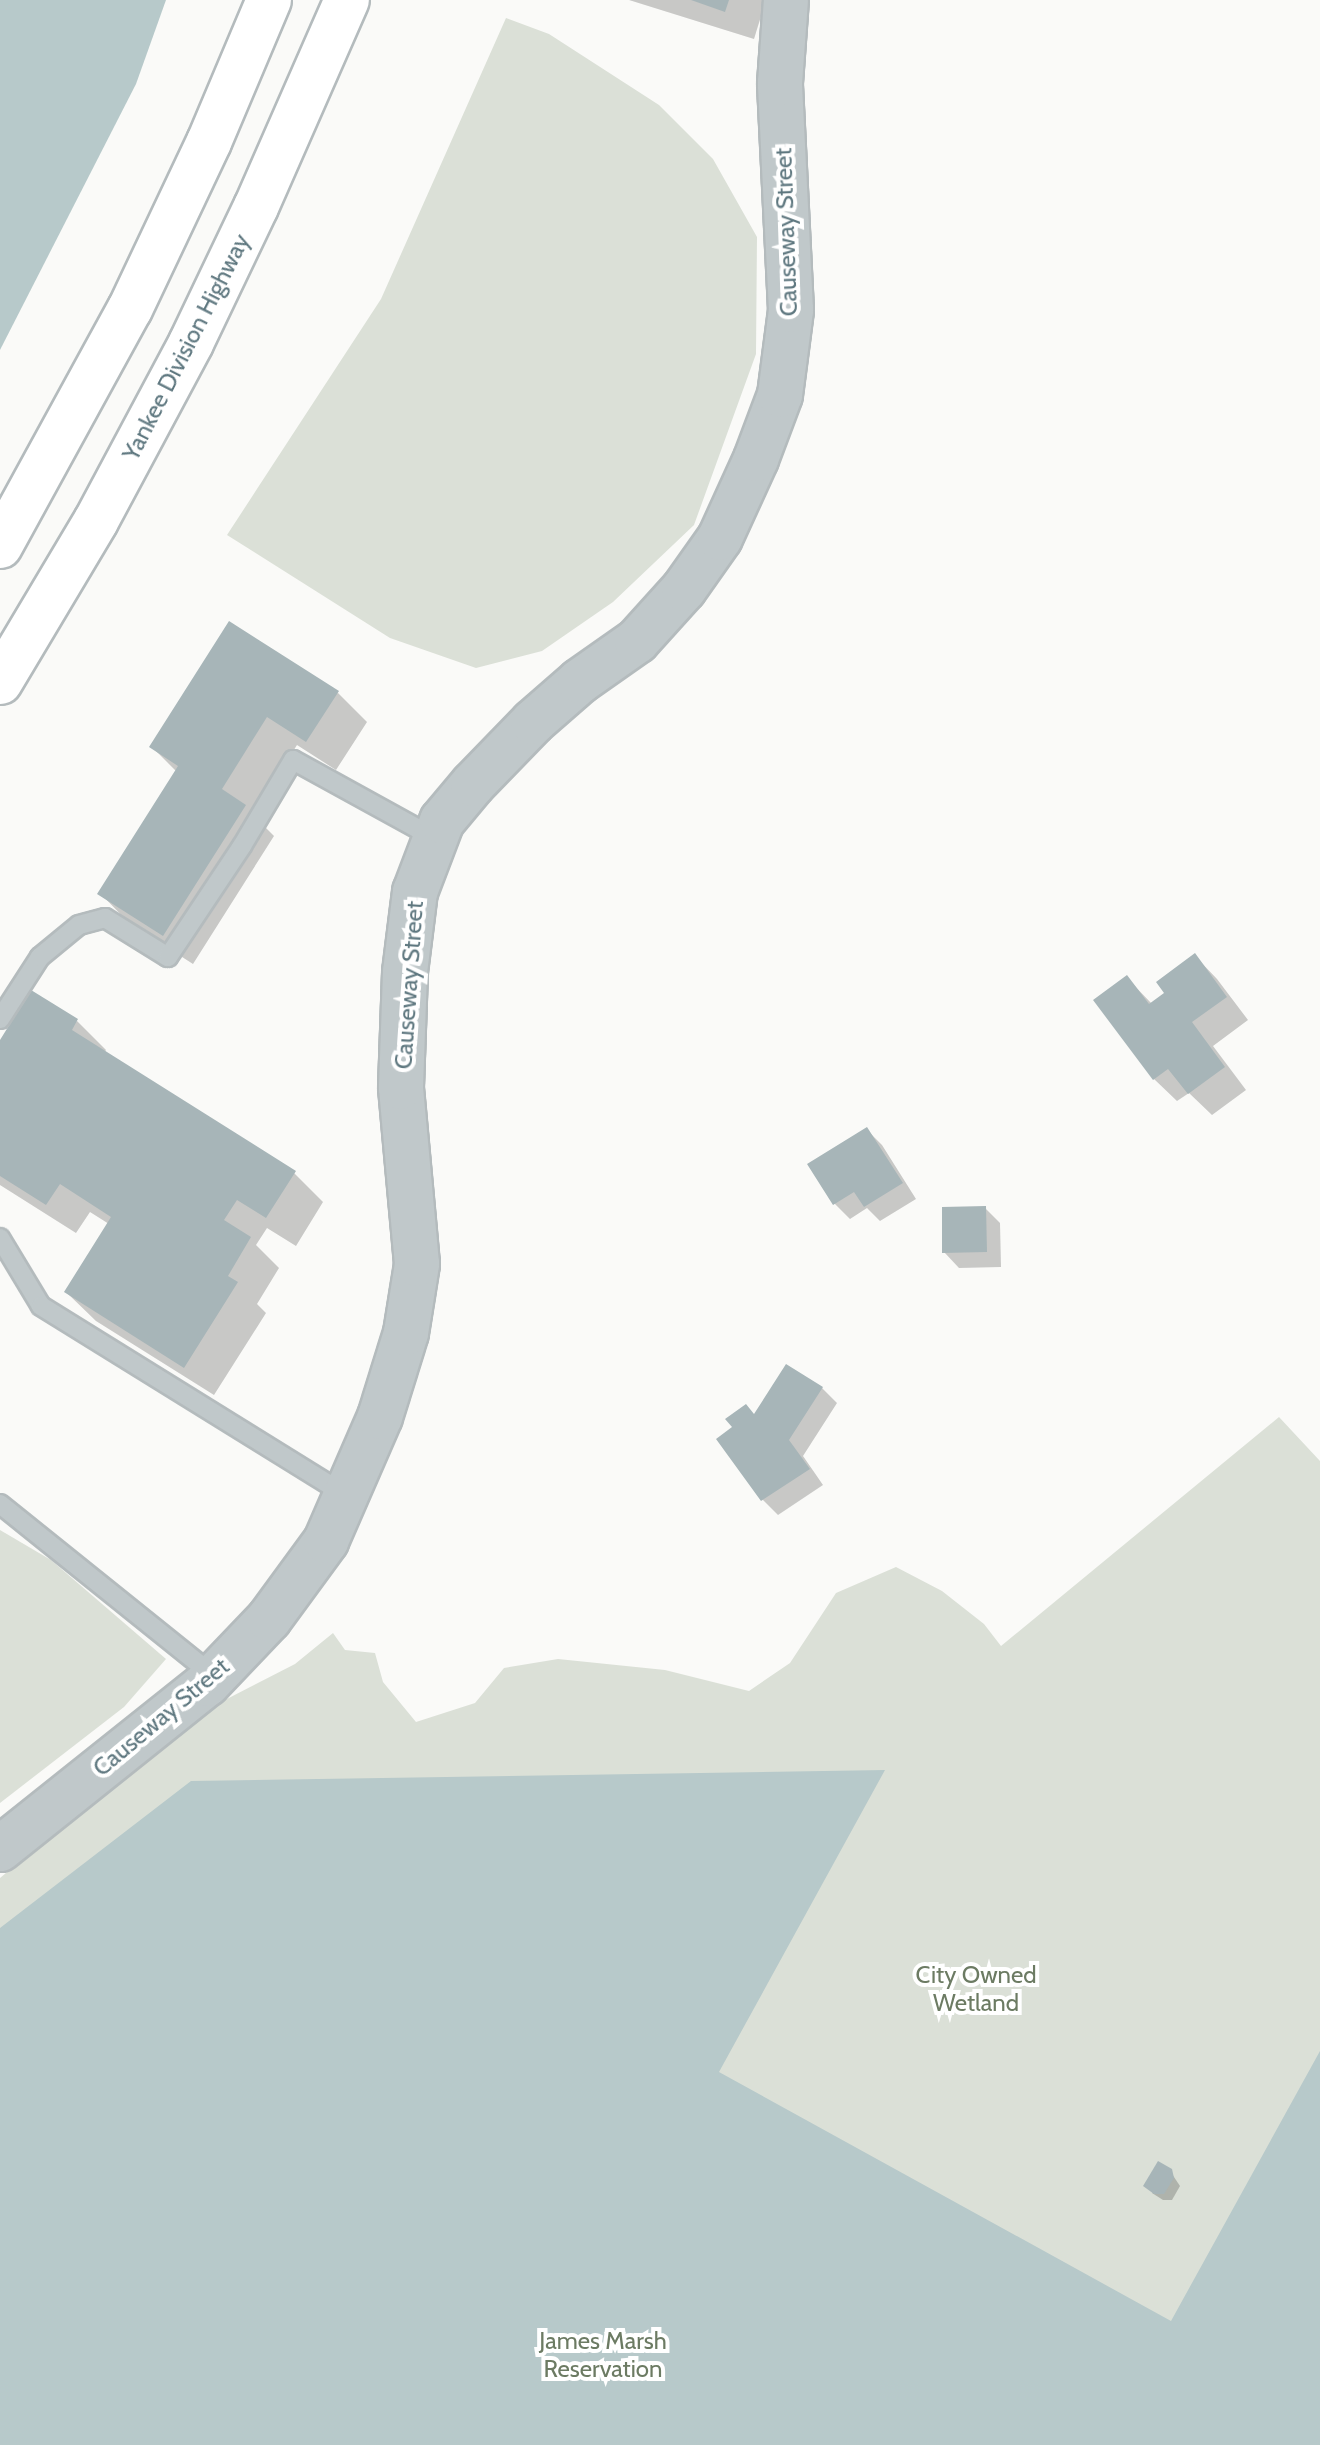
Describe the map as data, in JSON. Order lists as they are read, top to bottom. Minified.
{"streets":{"highway":["Yankee Division Highway"],"street":["Causeway Street"]},"parks":["City Owned Wetland","James Marsh Reservation"]}
